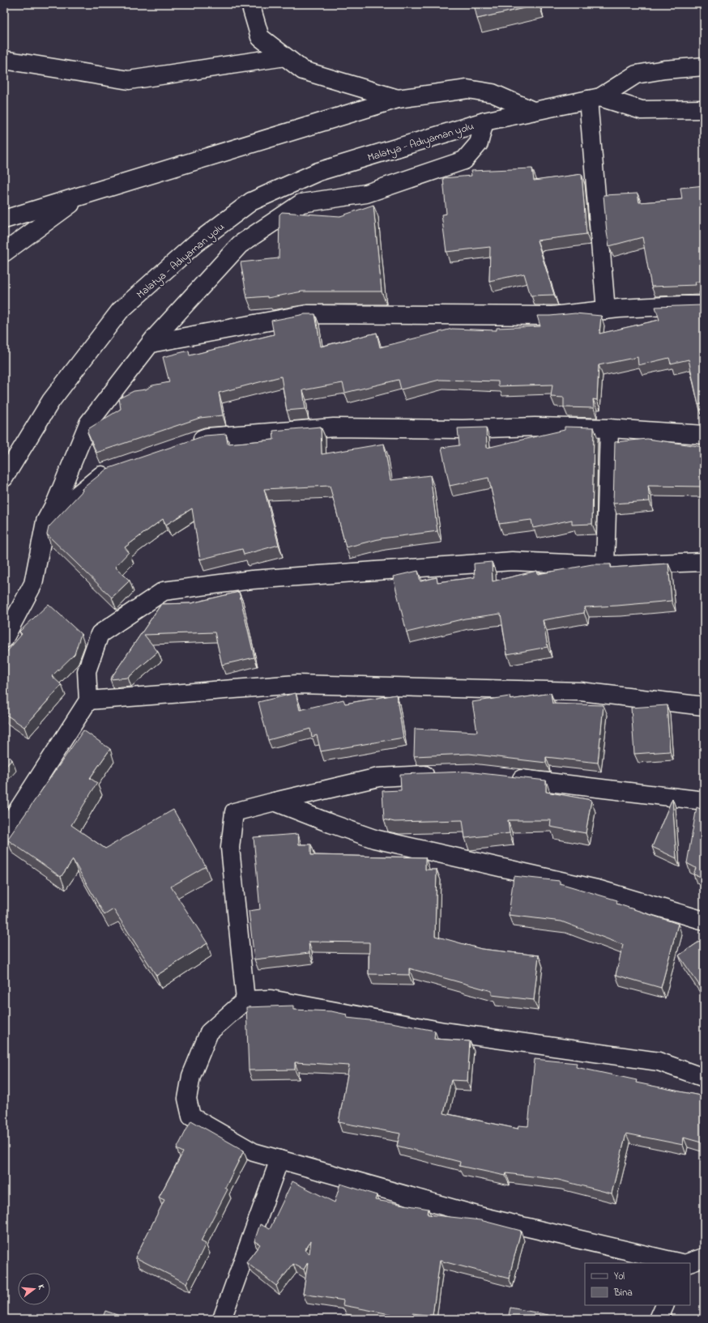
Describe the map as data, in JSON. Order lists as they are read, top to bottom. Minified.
{"streets":{"street":["Malatya - Adıyaman yolu"]},"legend":["Yol","Bina"],"north":"right"}
